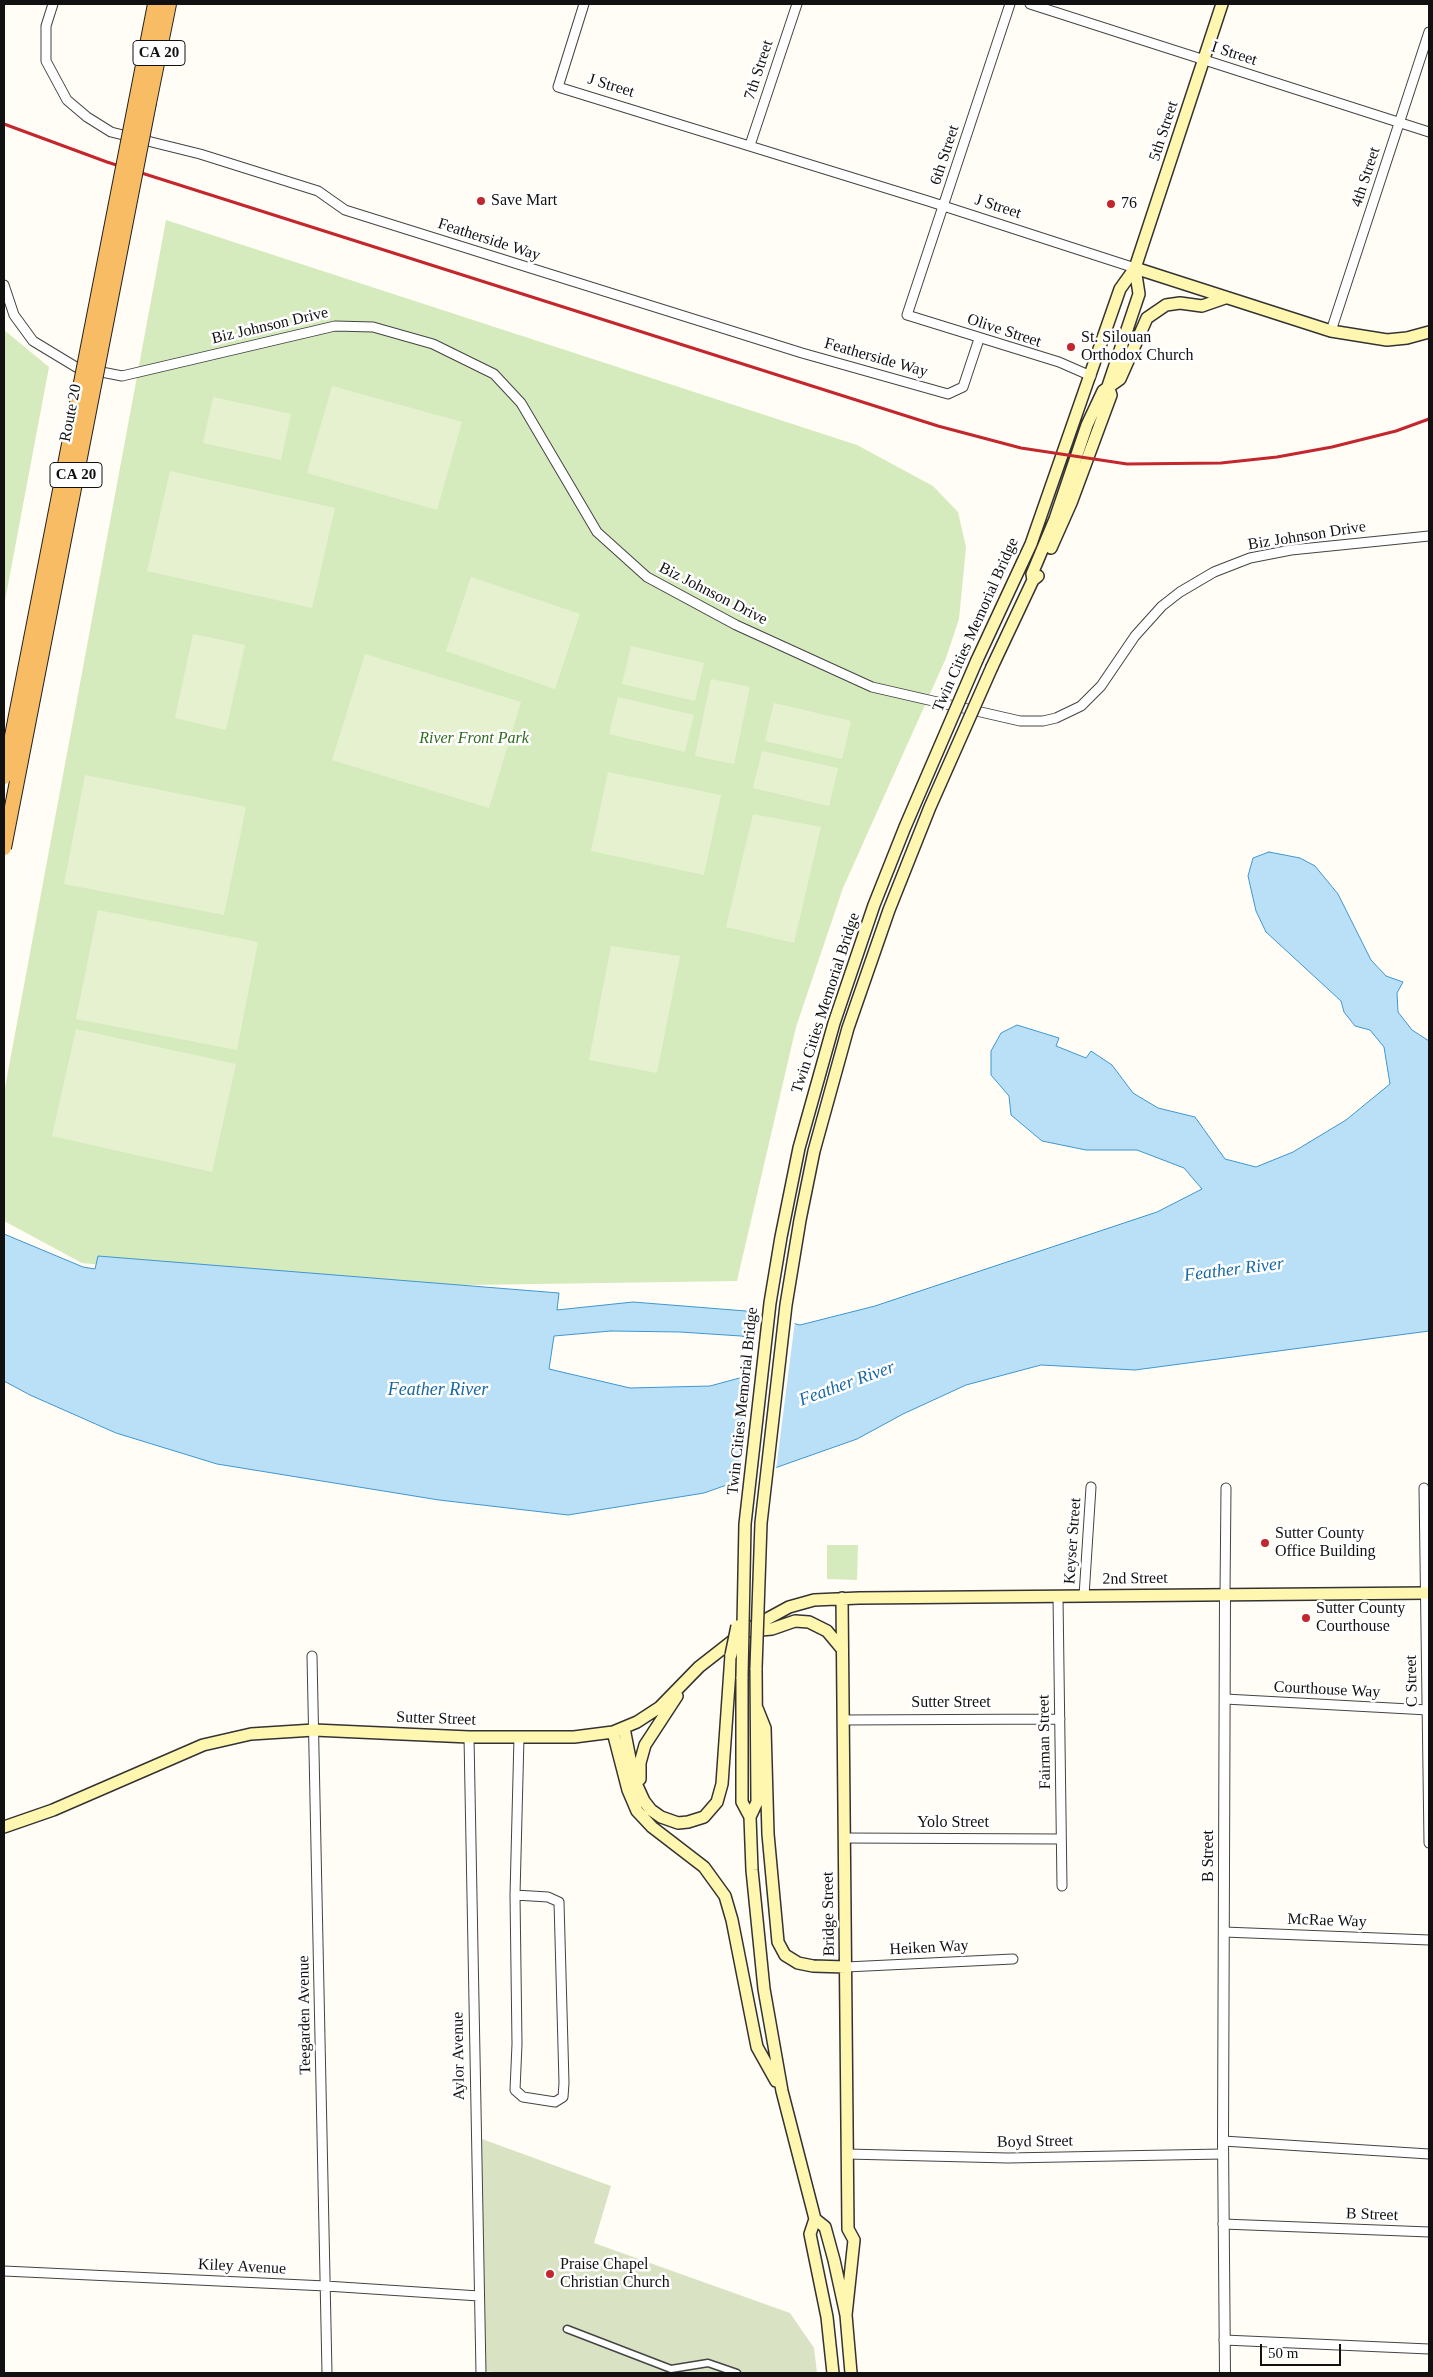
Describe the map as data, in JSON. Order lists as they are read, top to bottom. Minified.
{"streets":{"highway":["CA 20","Route 20"],"main road":["J Street","5th Street","Twin Cities Memorial Bridge","2nd Street","Sutter Street","Bridge Street"],"street":["I Street","7th Street","6th Street","4th Street","Featherside Way","Biz Johnson Drive","Olive Street","Keyser Street","C Street","Courthouse Way","Fairman Street","Yolo Street","B Street","McRae Way","Heiken Way","Teegarden Avenue","Aylor Avenue","Boyd Street","Kiley Avenue"]},"crossings":[["CA 20","Route 20"],["I Street","5th Street"],["I Street","4th Street"],["7th Street","J Street"],["J Street","5th Street"],["J Street","6th Street"],["J Street","4th Street"],["5th Street","Olive Street"],["5th Street","Twin Cities Memorial Bridge"],["6th Street","Olive Street"],["Featherside Way","Olive Street"],["Olive Street","Twin Cities Memorial Bridge"],["Keyser Street","2nd Street"],["2nd Street","C Street"],["2nd Street","Sutter Street"],["2nd Street","Fairman Street"],["2nd Street","B Street"],["2nd Street","Bridge Street"],["C Street","Courthouse Way"],["Courthouse Way","B Street"],["Sutter Street","Fairman Street"],["Sutter Street","Bridge Street"],["Sutter Street","Teegarden Avenue"],["Sutter Street","Aylor Avenue"],["Fairman Street","Yolo Street"],["Yolo Street","Bridge Street"],["B Street","McRae Way"],["B Street","Boyd Street"],["Bridge Street","Heiken Way"],["Bridge Street","Boyd Street"],["Teegarden Avenue","Kiley Avenue"],["Aylor Avenue","Kiley Avenue"]],"water":["Feather River"],"parks":["River Front Park"],"places":["Save Mart","76","St. Silouan Orthodox Church","Sutter County Office Building","Sutter County Courthouse","Praise Chapel Christian Church"],"scale_bar":"50 m"}
